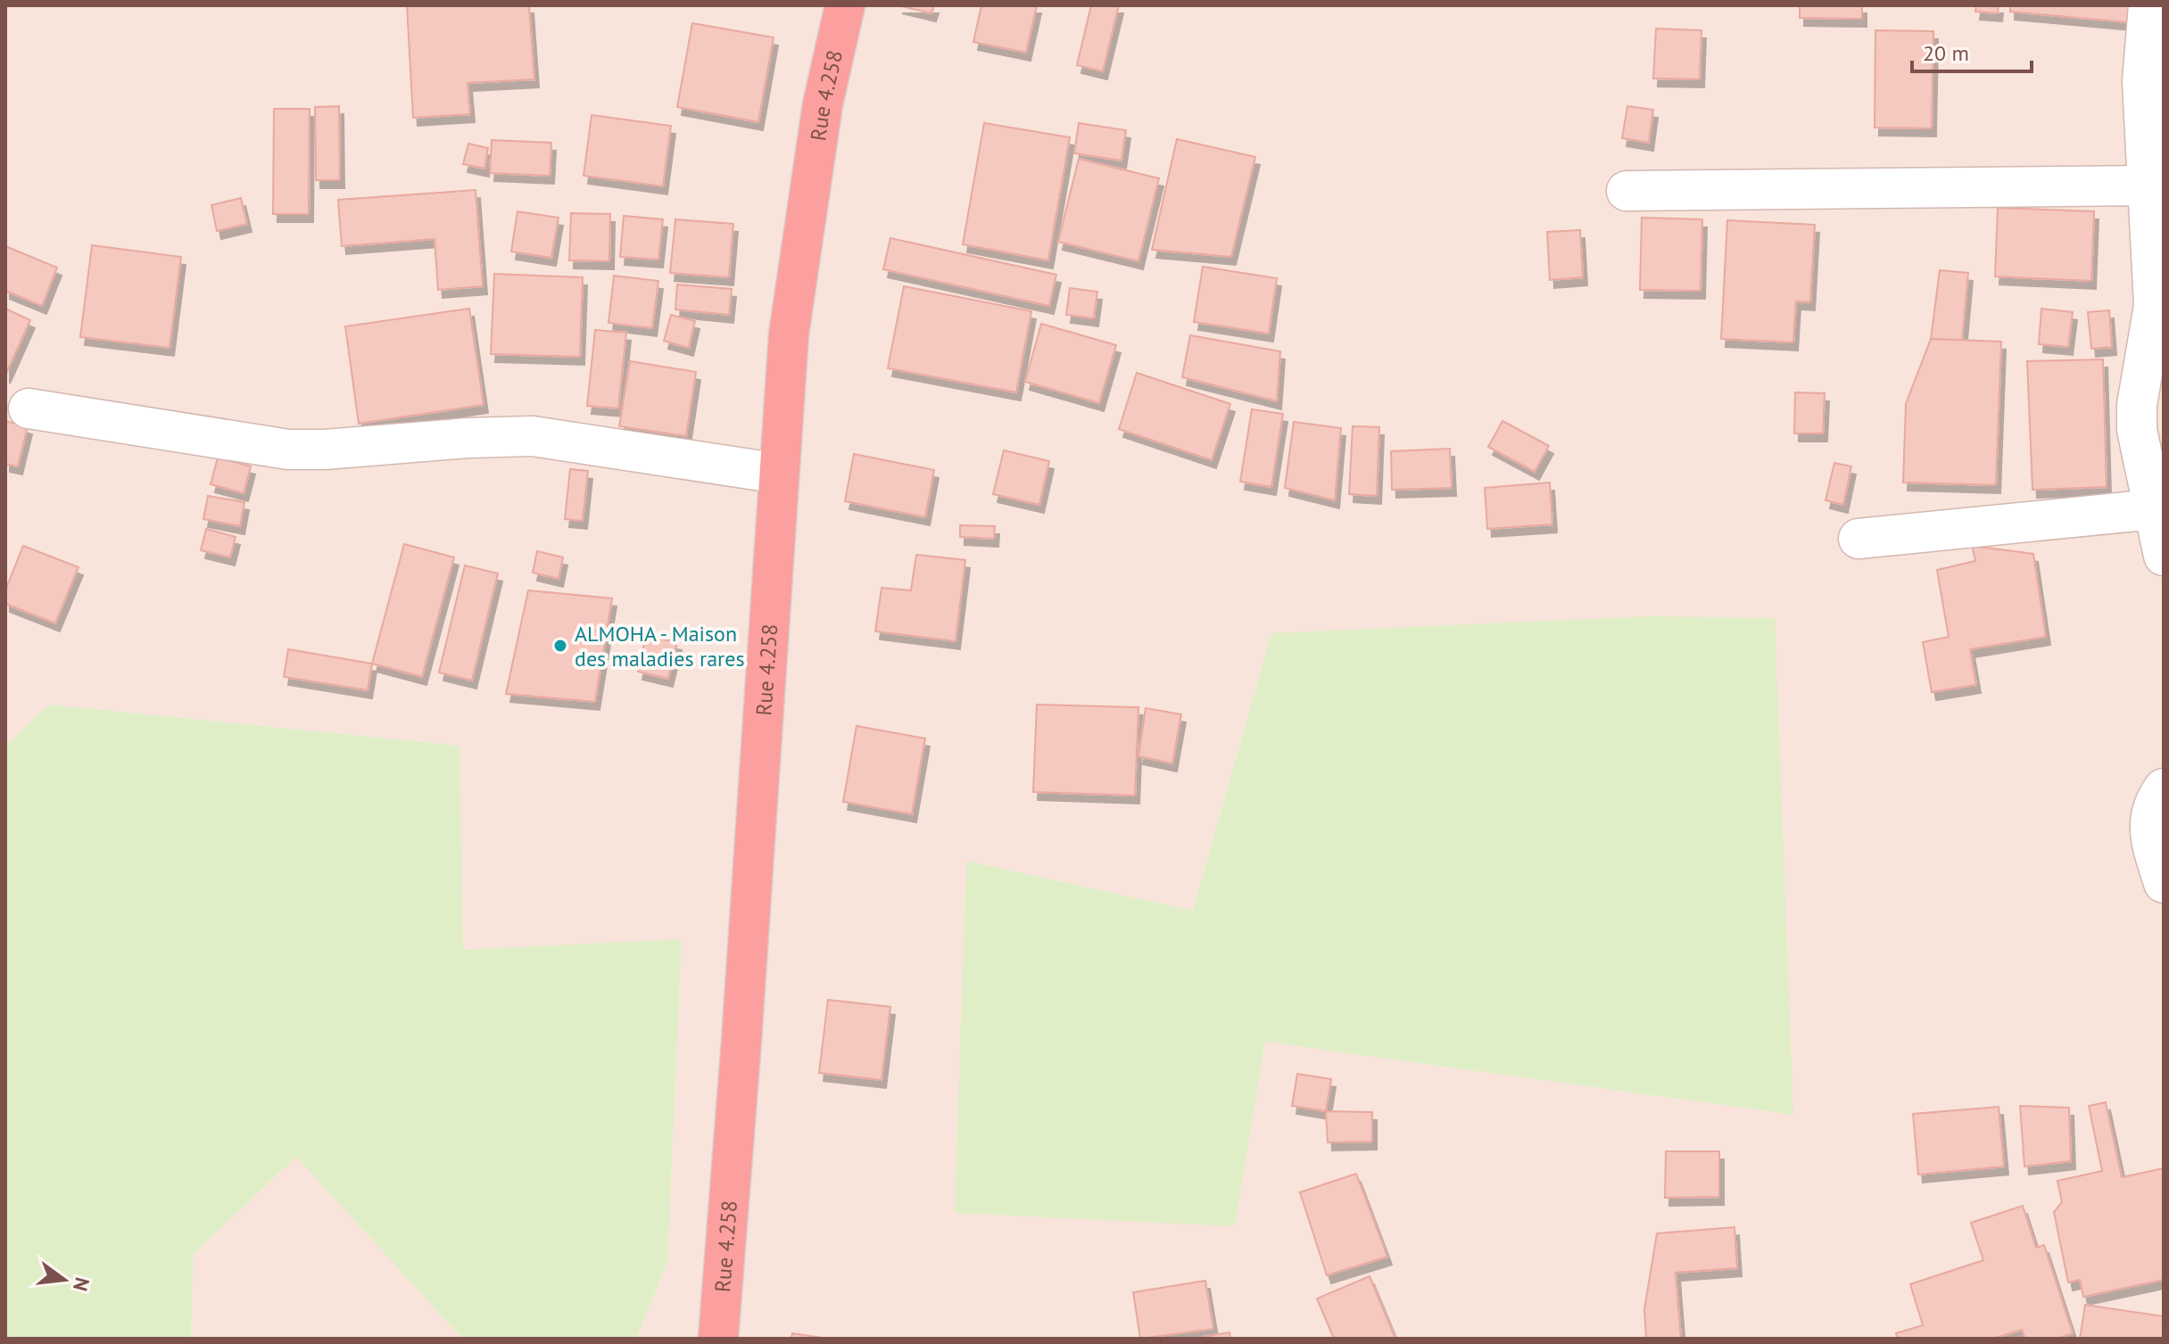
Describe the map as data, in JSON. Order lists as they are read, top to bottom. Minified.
{"streets":{"highway":["Rue 4.258"]},"places":["ALMOHA - Maison des maladies rares"],"scale_bar":"20 m","north":"right"}
